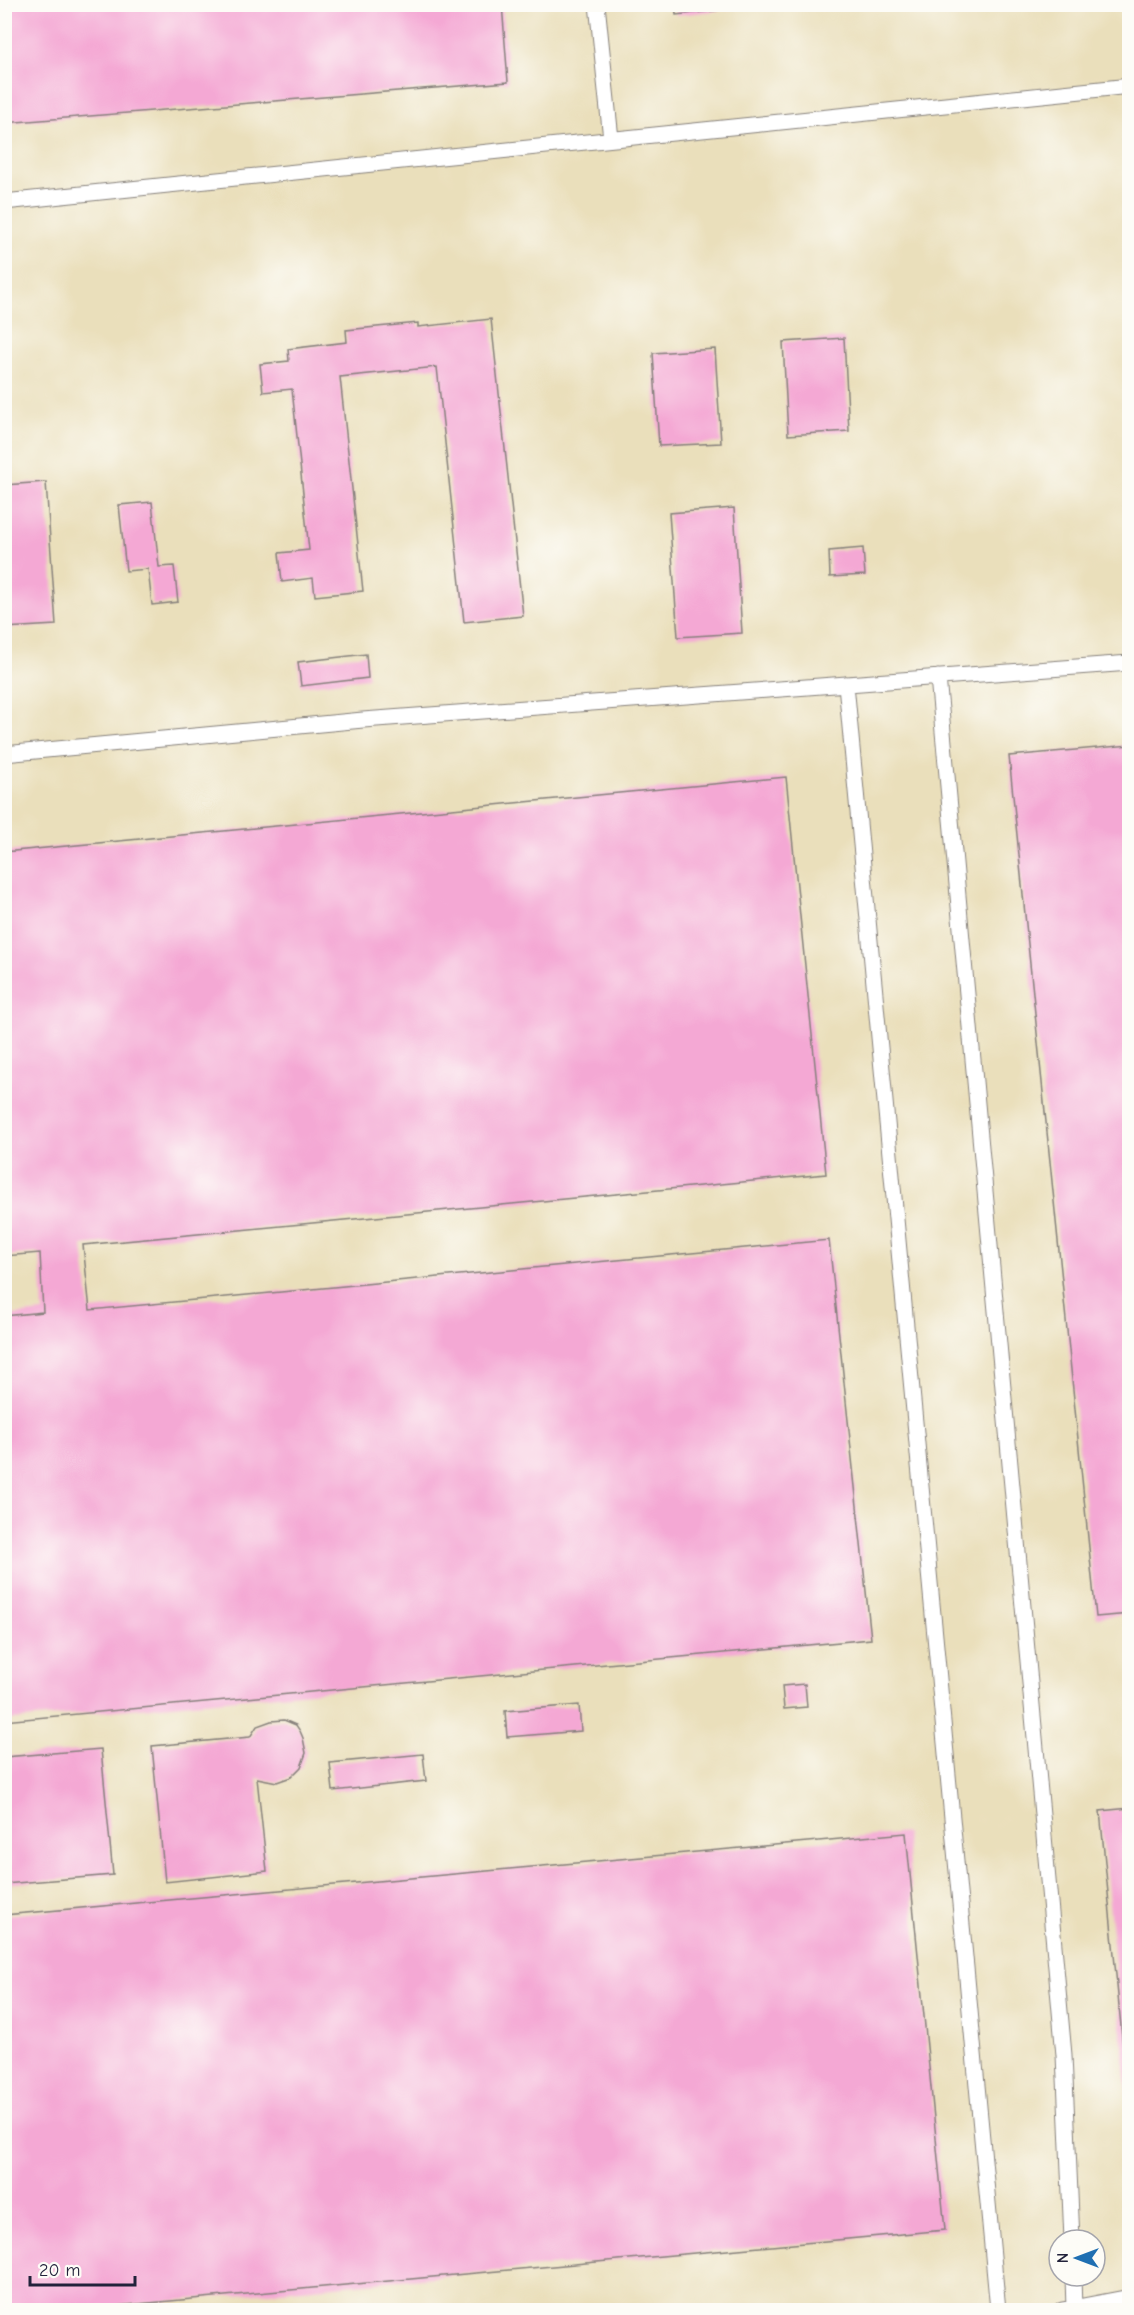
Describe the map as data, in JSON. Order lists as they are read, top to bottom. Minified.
{"scale_bar":"20 m","north":"left"}
